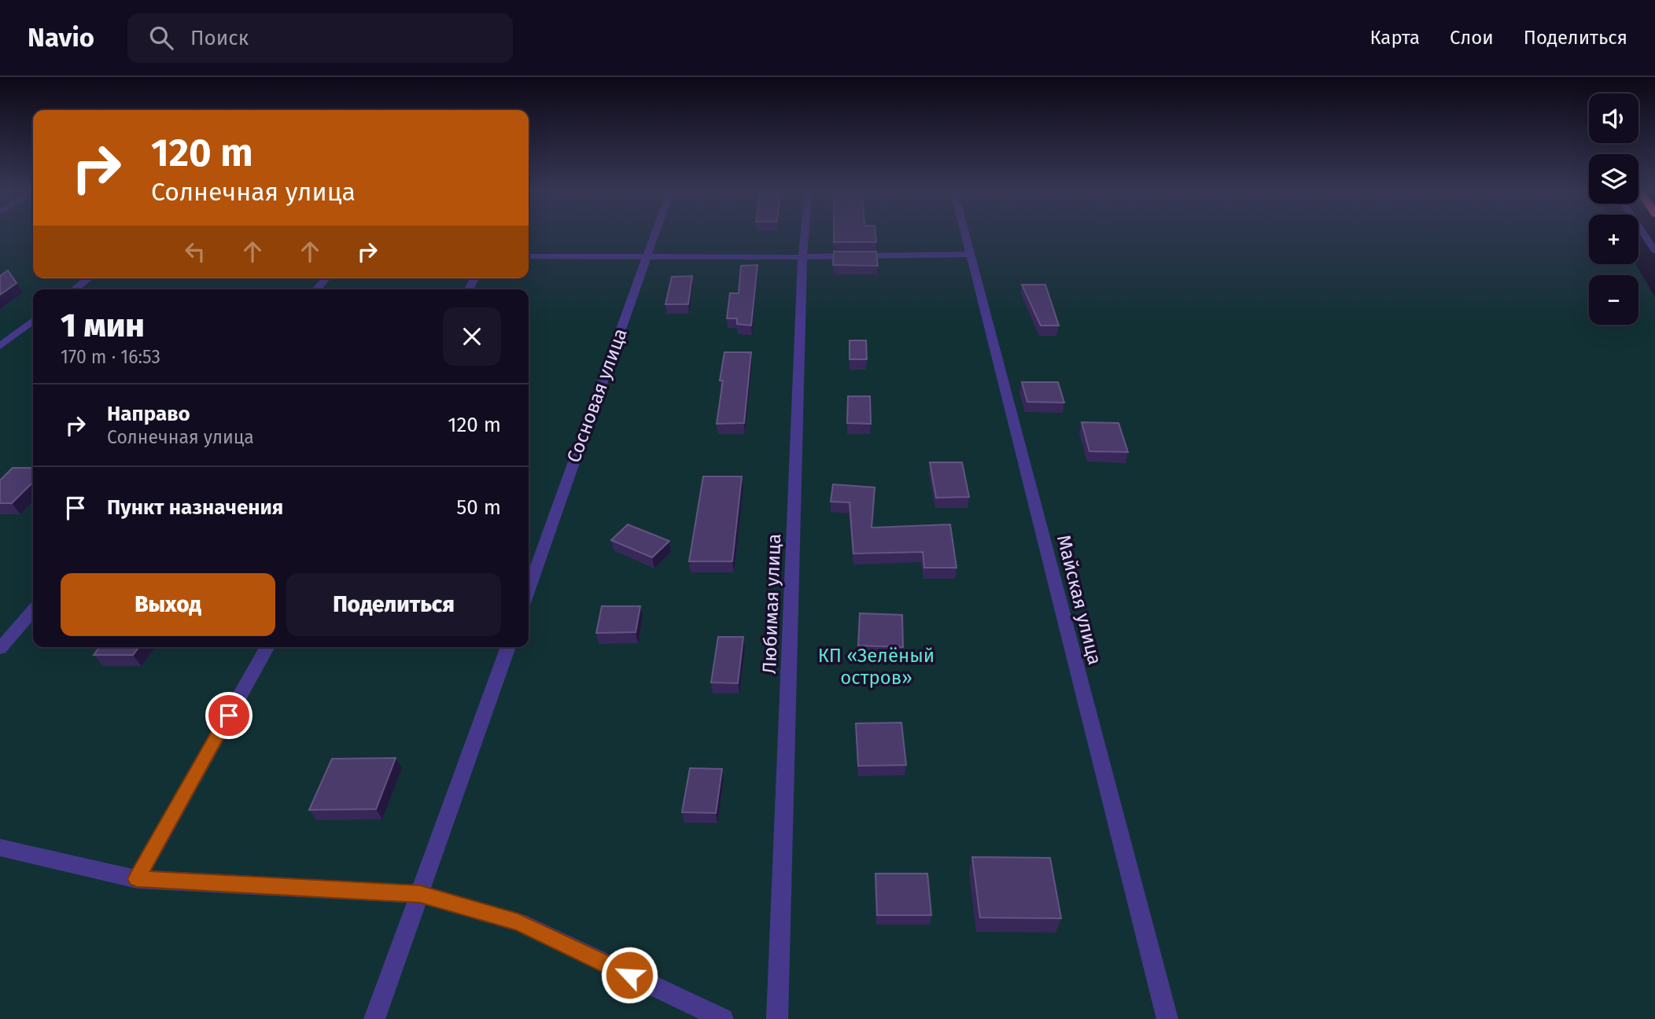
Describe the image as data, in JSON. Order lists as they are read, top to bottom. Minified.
{"streets":{"street":["Сосновая улица","Майская улица","Любимая улица"]},"parks":["КП «Зелёный остров»"],"page":{"header":"Navio","search":"Поиск","nav":["Карта","Слои","Поделиться"],"map_buttons":["+","−"],"turn":["120 m","Солнечная улица"],"heading":["1 мин","170 m · 16:53"],"list":[{"name":"Направо","note":"Солнечная улица","value":"120 m"},{"name":"Пункт назначения","value":"50 m"}],"buttons":["Выход","Поделиться"]}}
